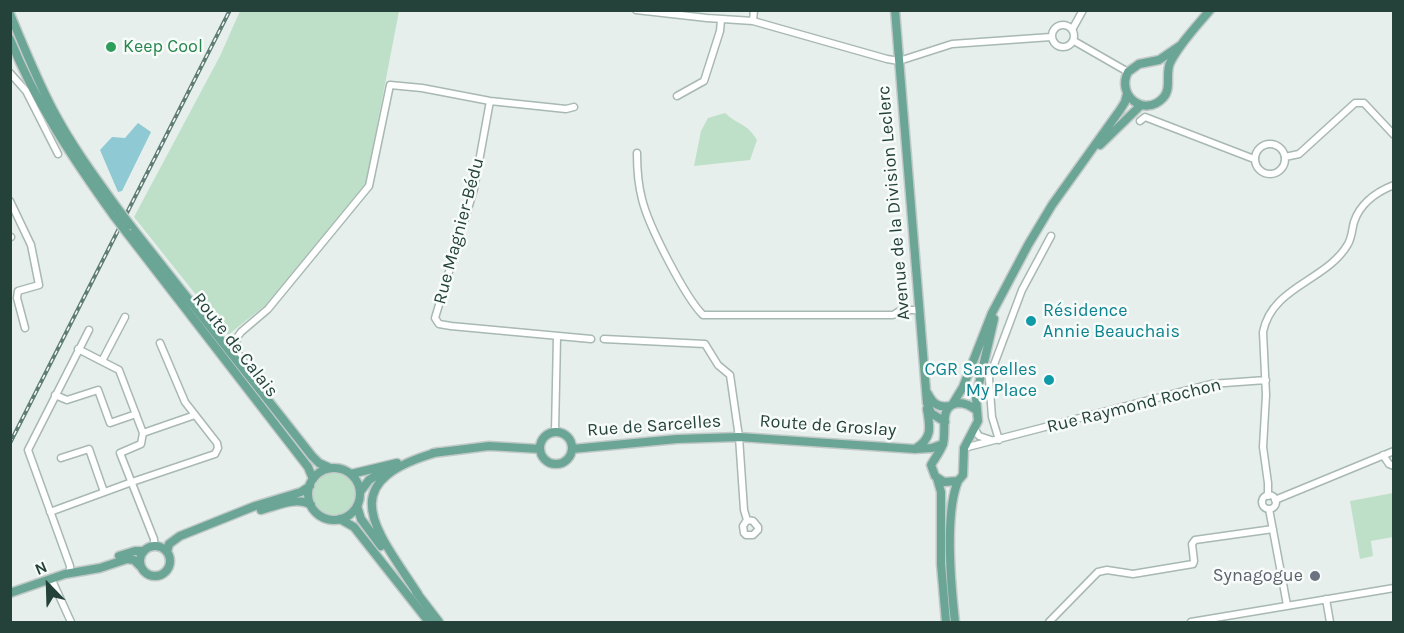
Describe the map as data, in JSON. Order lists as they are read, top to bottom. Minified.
{"streets":{"main road":["Avenue de la Division Leclerc","Route de Calais","Rue de Sarcelles","Route de Groslay"],"street":["Rue Magnier-Bédu","Rue Raymond Rochon"]},"crossings":[["Avenue de la Division Leclerc","Route de Groslay"],["Rue de Sarcelles","Route de Groslay"]],"places":["Keep Cool","Résidence Annie Beauchais","CGR Sarcelles My Place","Synagogue"],"north":"top left"}
